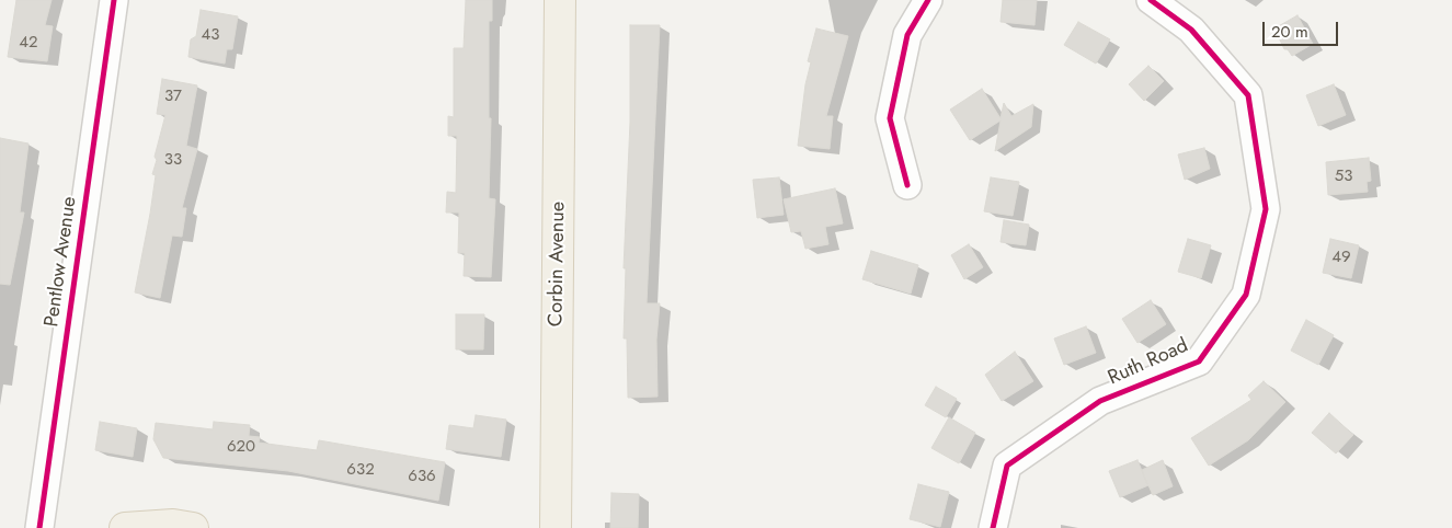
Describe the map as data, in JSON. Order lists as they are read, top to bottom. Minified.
{"streets":{"main road":["Corbin Avenue"],"street":["Pentlow Avenue","Ruth Road"]},"house_numbers":["43","42","37","33","53","49","620","632","636"],"scale_bar":"20 m"}
